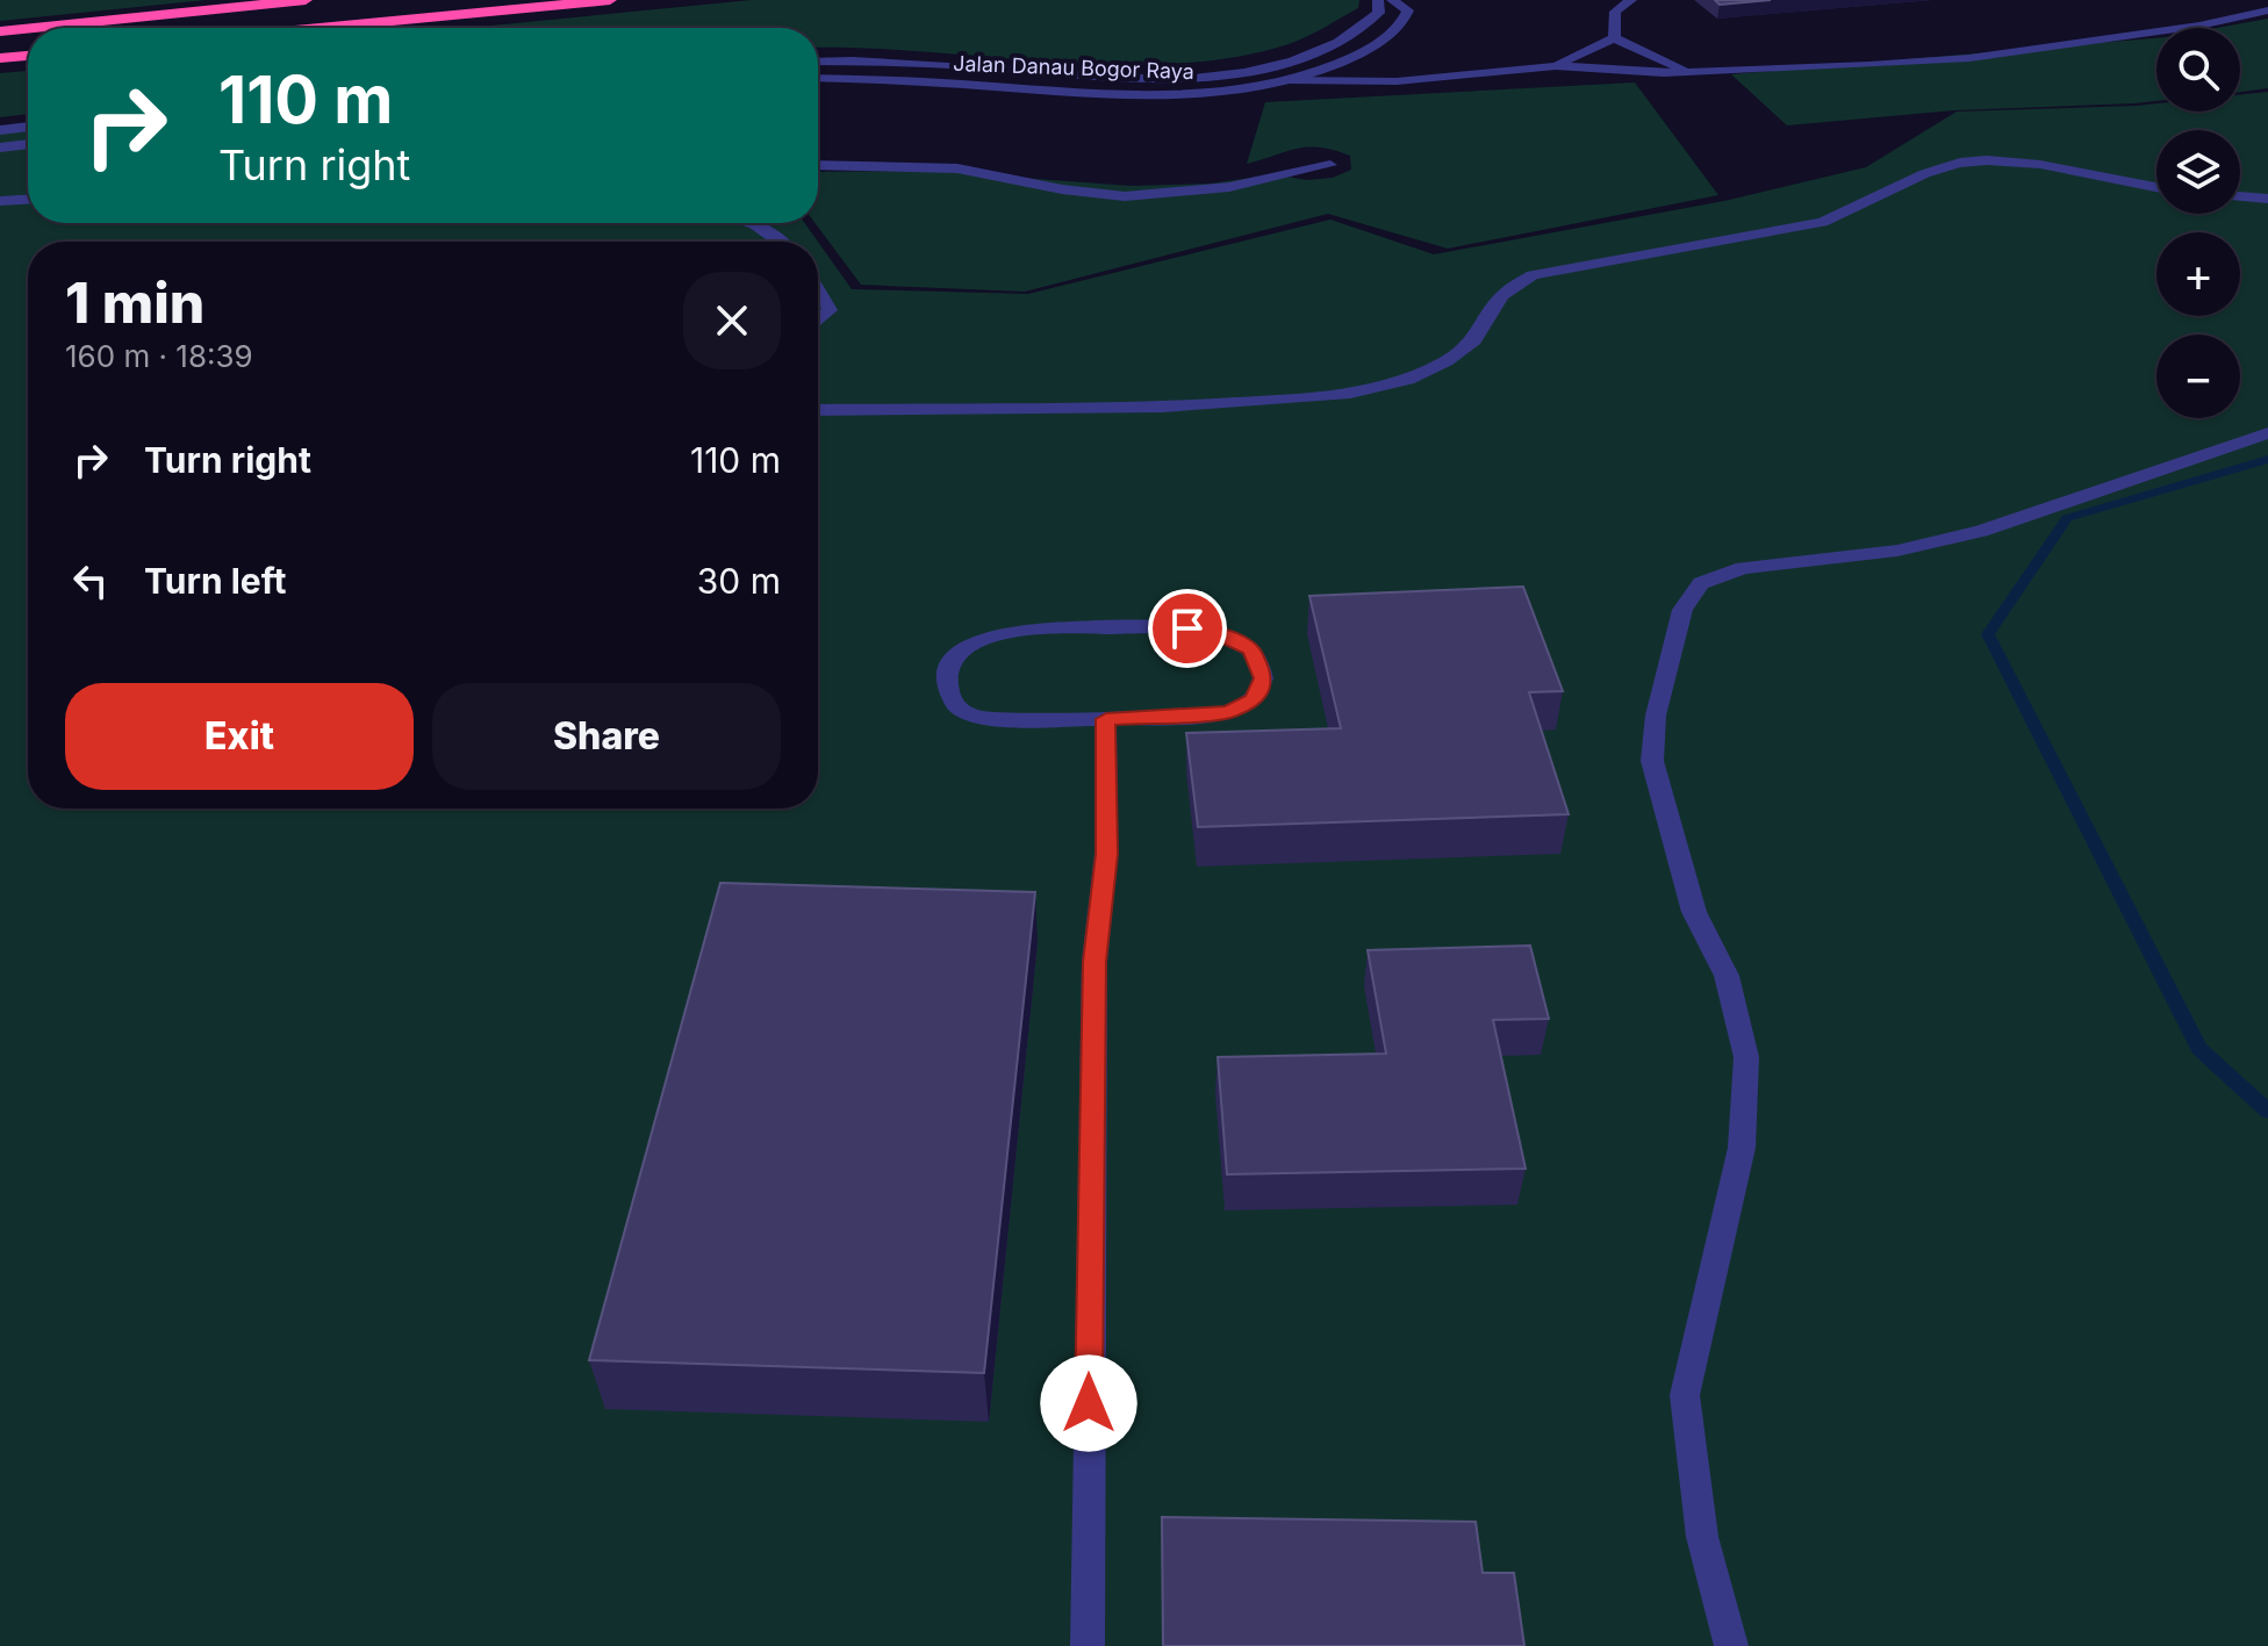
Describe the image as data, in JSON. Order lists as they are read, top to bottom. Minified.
{"streets":{"street":["Jalan Danau Bogor Raya"]},"page":{"map_buttons":["+","−"],"turn":["110 m","Turn right"],"heading":["1 min","160 m · 18:39"],"list":[{"name":"Turn right","value":"110 m"},{"name":"Turn left","value":"30 m"}],"buttons":["Exit","Share"]}}
